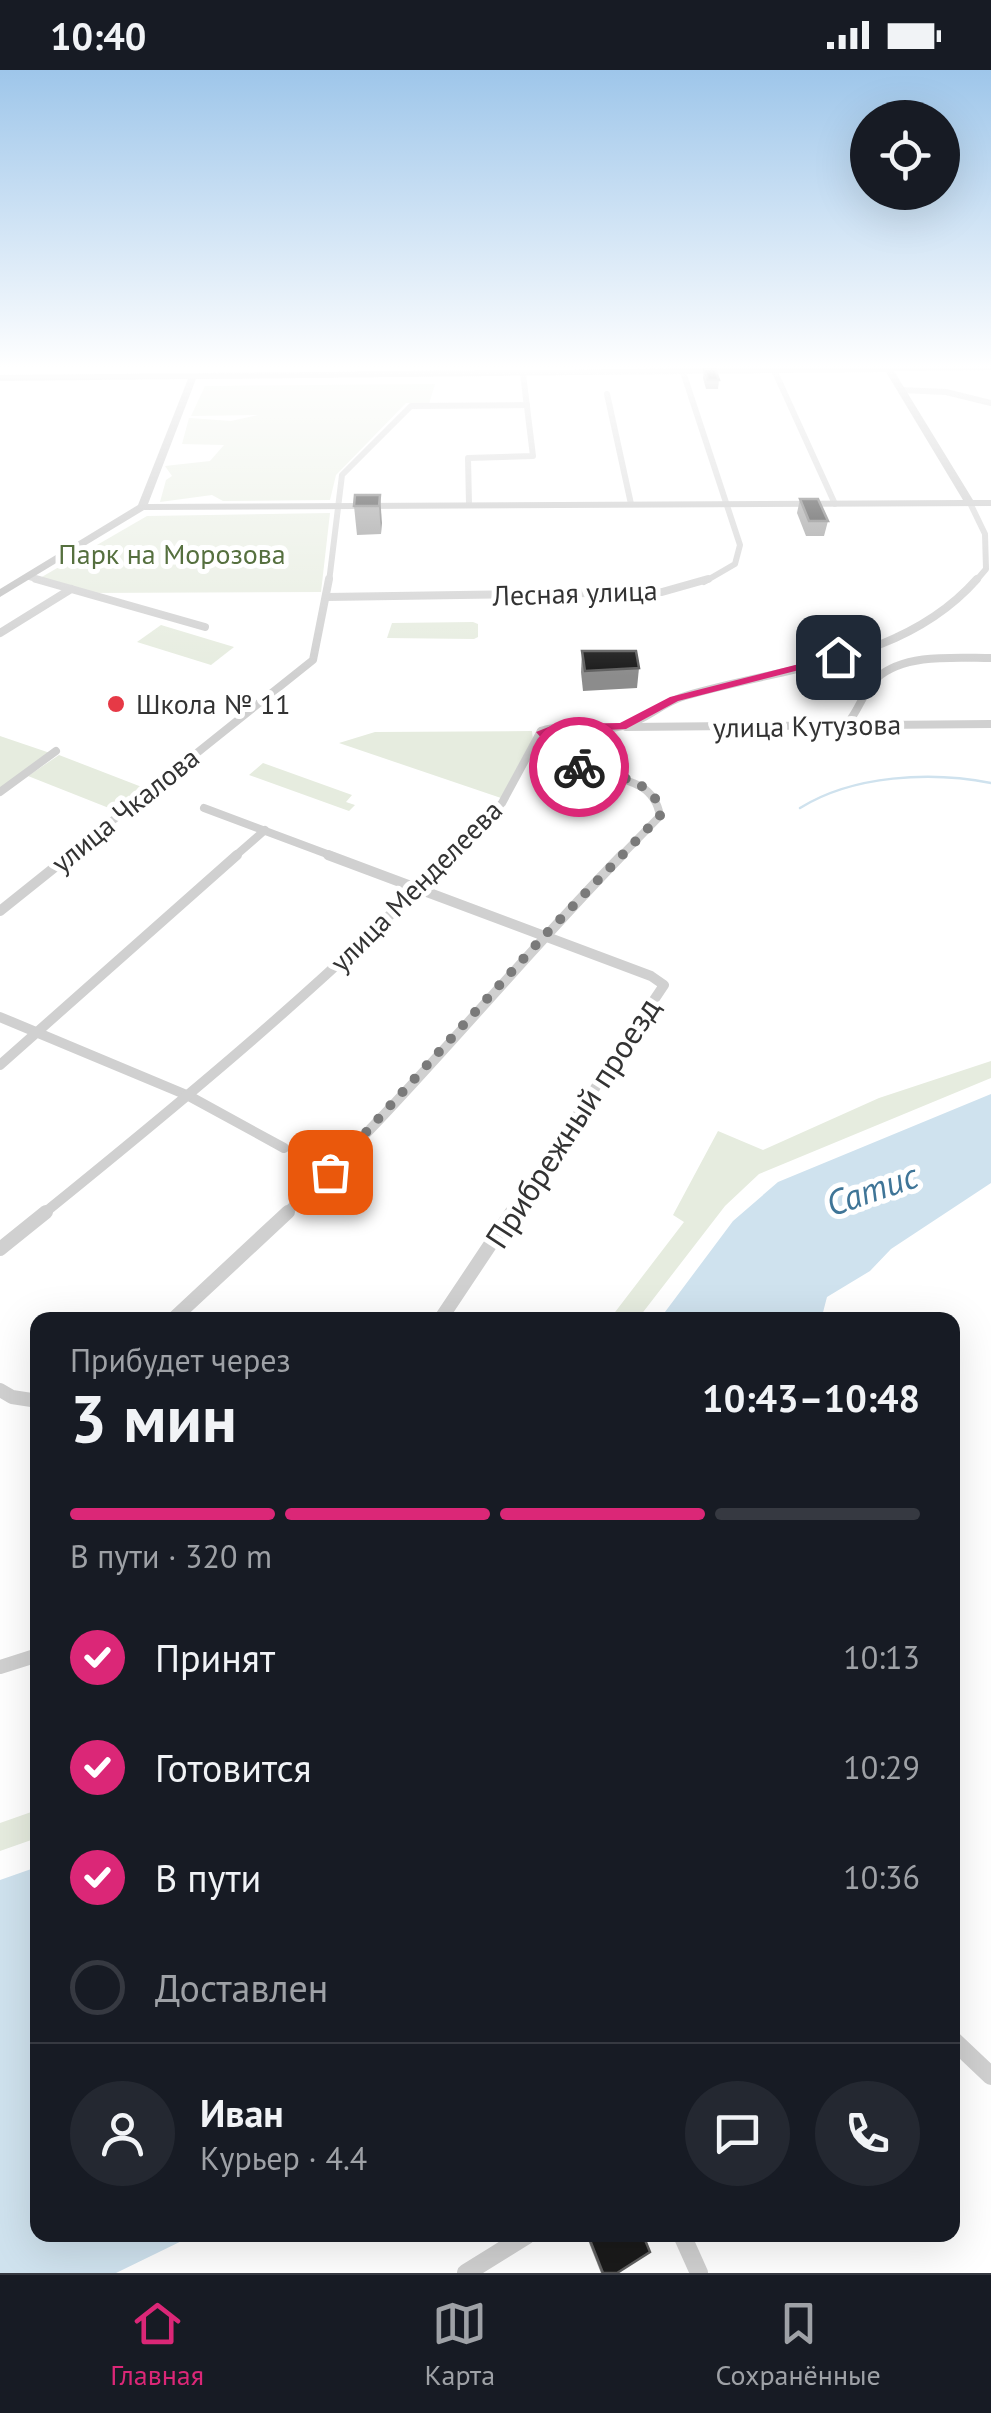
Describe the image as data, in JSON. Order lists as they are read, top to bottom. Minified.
{"streets":{"street":["Лесная улица","улица Кутузова","улица Чкалова","улица Менделеева","Прибрежный проезд"]},"crossings":[["Лесная улица","улица Чкалова"]],"water":["Сатис"],"parks":["Парк на Морозова"],"places":["Школа № 11"],"page":{"status":"10:40","heading":["3 мин","Прибудет через","10:43–10:48"],"panel":["Иван","Курьер · 4.4"],"bar":"В пути · 320 m","list":[["Принят","10:13"],["Готовится","10:29"],["В пути","10:36"],"Доставлен"],"tabs":["Главная","Карта","Сохранённые"]}}
